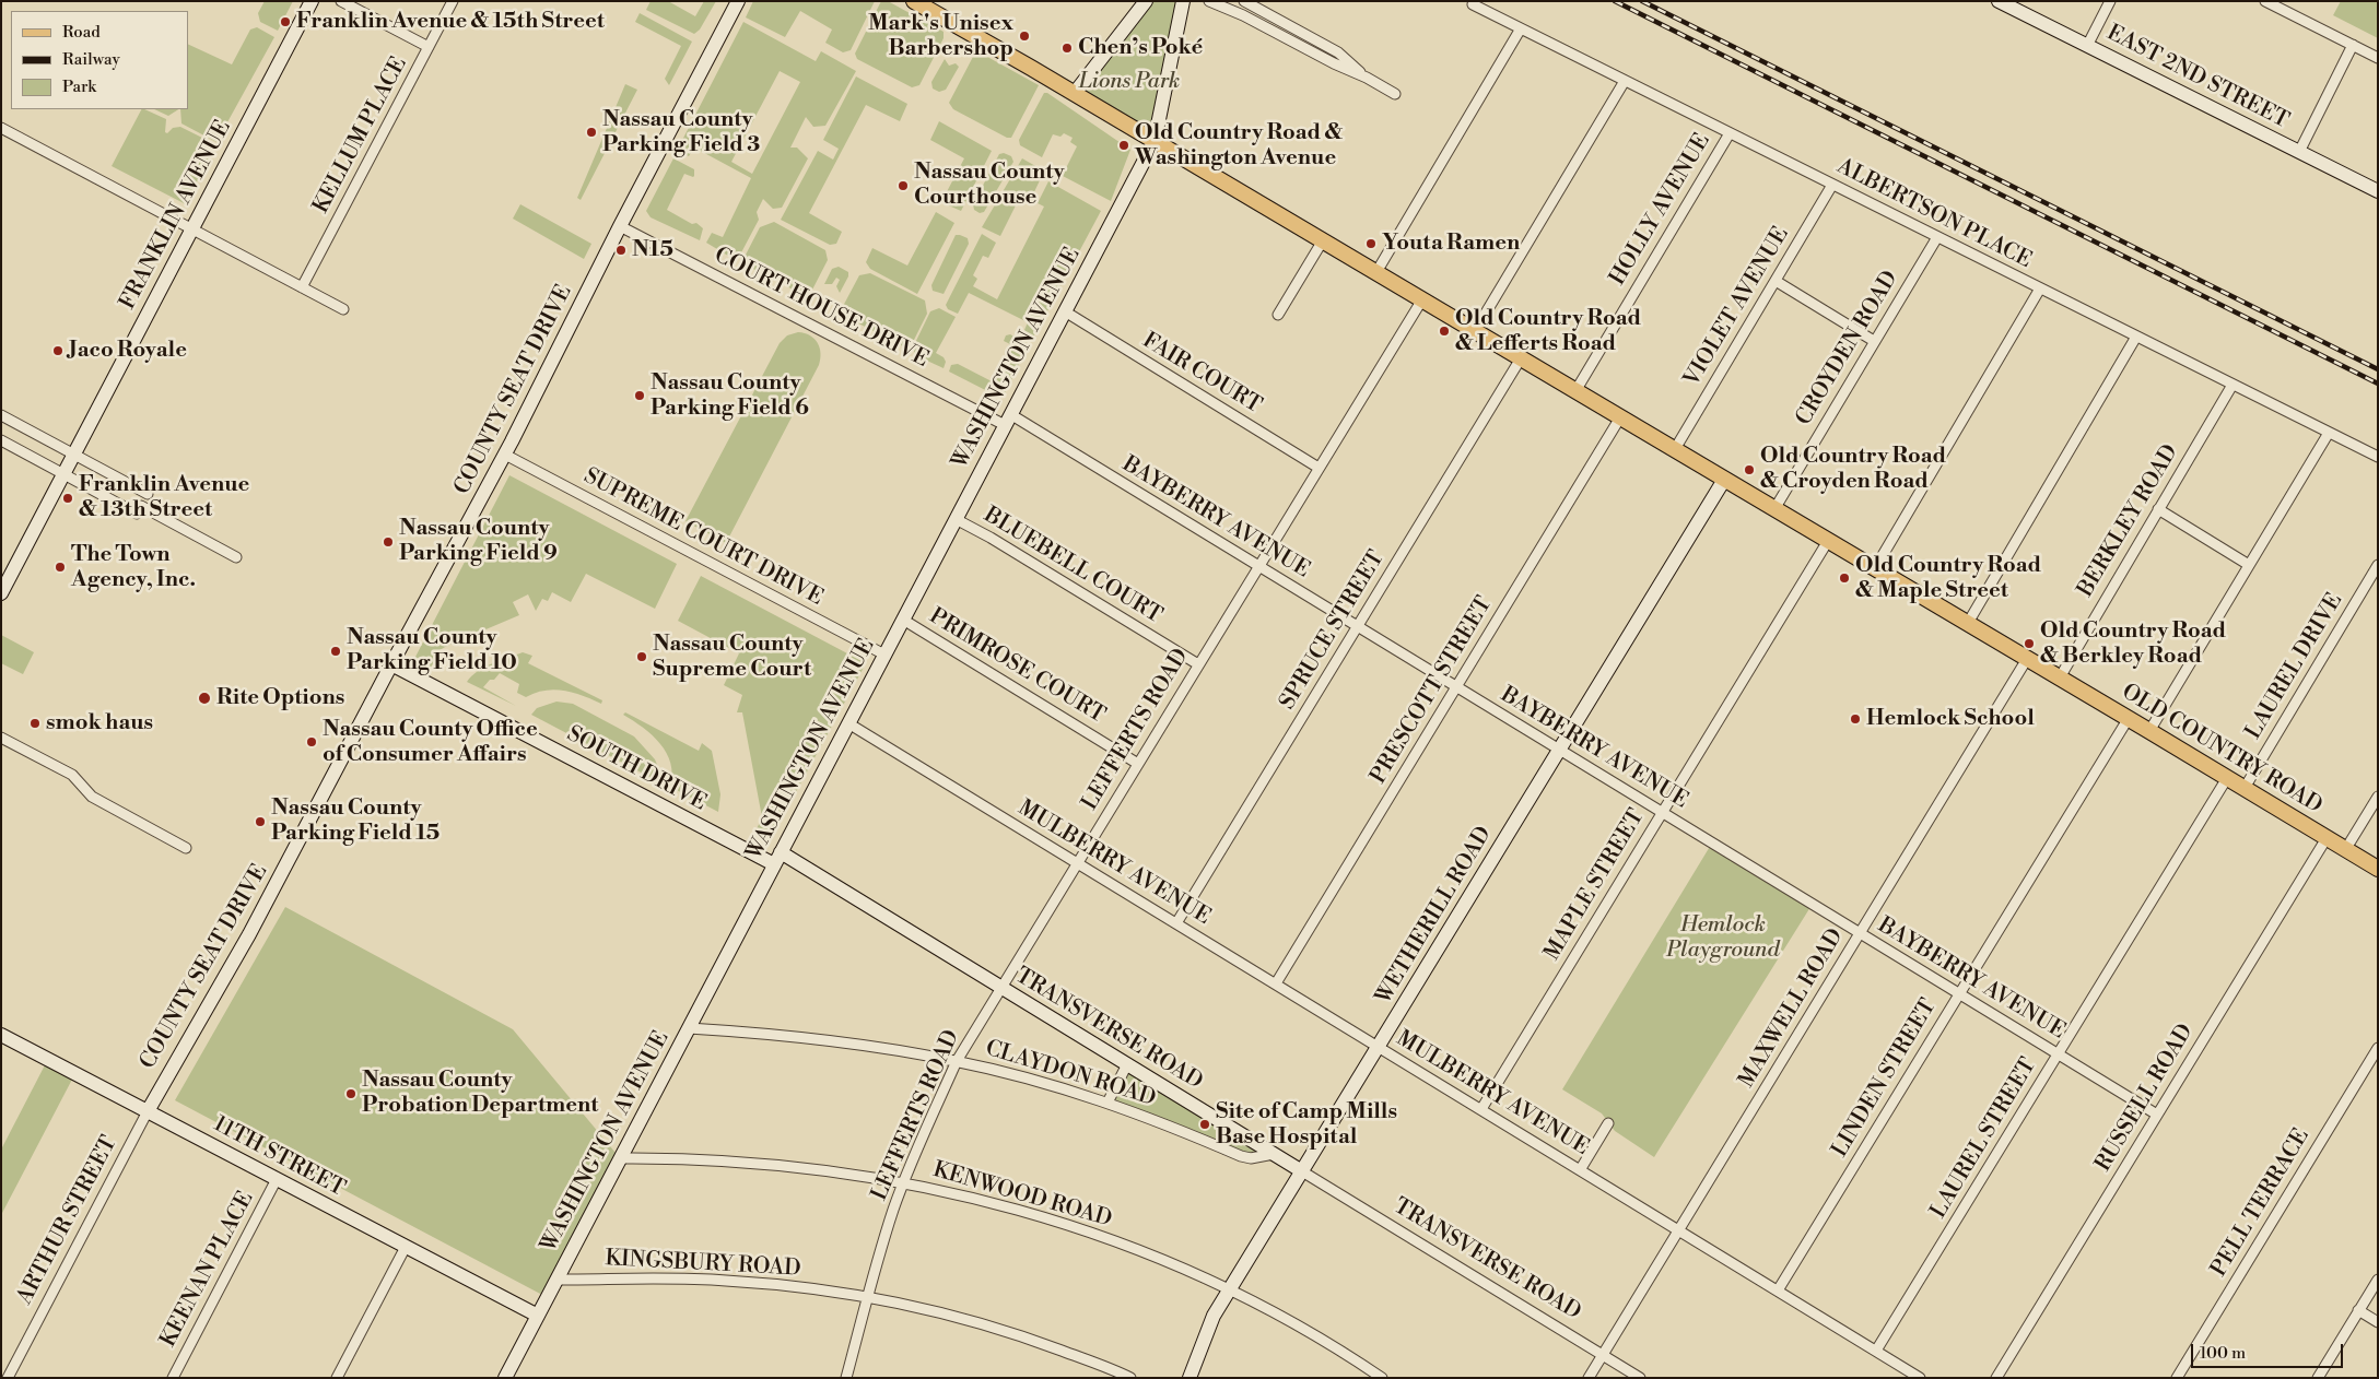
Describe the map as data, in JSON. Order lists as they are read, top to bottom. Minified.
{"streets":{"main road":["OLD COUNTRY ROAD"],"street":["EAST 2ND STREET","KELLUM PLACE","HOLLY AVENUE","ALBERTSON PLACE","FRANKLIN AVENUE","VIOLET AVENUE","COURT HOUSE DRIVE","CROYDEN ROAD","WASHINGTON AVENUE","FAIR COURT","COUNTY SEAT DRIVE","BAYBERRY AVENUE","BERKLEY ROAD","SUPREME COURT DRIVE","BLUEBELL COURT","SPRUCE STREET","PRIMROSE COURT","LAUREL DRIVE","PRESCOTT STREET","LEFFERTS ROAD","SOUTH DRIVE","MULBERRY AVENUE","MAPLE STREET","WETHERILL ROAD","MAXWELL ROAD","TRANSVERSE ROAD","CLAYDON ROAD","LINDEN STREET","RUSSELL ROAD","LAUREL STREET","11TH STREET","KENWOOD ROAD","PELL TERRACE","ARTHUR STREET","KINGSBURY ROAD","KEENAN PLACE"]},"crossings":[["HOLLY AVENUE","ALBERTSON PLACE"],["HOLLY AVENUE","OLD COUNTRY ROAD"],["ALBERTSON PLACE","VIOLET AVENUE"],["ALBERTSON PLACE","CROYDEN ROAD"],["ALBERTSON PLACE","BERKLEY ROAD"],["VIOLET AVENUE","OLD COUNTRY ROAD"],["COURT HOUSE DRIVE","WASHINGTON AVENUE"],["COURT HOUSE DRIVE","COUNTY SEAT DRIVE"],["COURT HOUSE DRIVE","BAYBERRY AVENUE"],["CROYDEN ROAD","OLD COUNTRY ROAD"],["WASHINGTON AVENUE","FAIR COURT"],["WASHINGTON AVENUE","BAYBERRY AVENUE"],["WASHINGTON AVENUE","SUPREME COURT DRIVE"],["WASHINGTON AVENUE","BLUEBELL COURT"],["WASHINGTON AVENUE","PRIMROSE COURT"],["WASHINGTON AVENUE","OLD COUNTRY ROAD"],["WASHINGTON AVENUE","SOUTH DRIVE"],["WASHINGTON AVENUE","MULBERRY AVENUE"],["WASHINGTON AVENUE","TRANSVERSE ROAD"],["WASHINGTON AVENUE","CLAYDON ROAD"],["WASHINGTON AVENUE","11TH STREET"],["WASHINGTON AVENUE","KENWOOD ROAD"],["WASHINGTON AVENUE","KINGSBURY ROAD"],["FAIR COURT","LEFFERTS ROAD"],["COUNTY SEAT DRIVE","SUPREME COURT DRIVE"],["COUNTY SEAT DRIVE","SOUTH DRIVE"],["COUNTY SEAT DRIVE","11TH STREET"],["COUNTY SEAT DRIVE","ARTHUR STREET"],["BAYBERRY AVENUE","SPRUCE STREET"],["BAYBERRY AVENUE","PRESCOTT STREET"],["BAYBERRY AVENUE","LEFFERTS ROAD"],["BAYBERRY AVENUE","MAPLE STREET"],["BAYBERRY AVENUE","WETHERILL ROAD"],["BAYBERRY AVENUE","MAXWELL ROAD"],["BAYBERRY AVENUE","LINDEN STREET"],["BAYBERRY AVENUE","RUSSELL ROAD"],["BAYBERRY AVENUE","LAUREL STREET"],["BERKLEY ROAD","OLD COUNTRY ROAD"],["BLUEBELL COURT","LEFFERTS ROAD"],["SPRUCE STREET","OLD COUNTRY ROAD"],["SPRUCE STREET","MULBERRY AVENUE"],["PRIMROSE COURT","LEFFERTS ROAD"],["LAUREL DRIVE","OLD COUNTRY ROAD"],["PRESCOTT STREET","OLD COUNTRY ROAD"],["PRESCOTT STREET","MULBERRY AVENUE"],["LEFFERTS ROAD","OLD COUNTRY ROAD"],["LEFFERTS ROAD","MULBERRY AVENUE"],["LEFFERTS ROAD","TRANSVERSE ROAD"],["LEFFERTS ROAD","CLAYDON ROAD"],["LEFFERTS ROAD","KENWOOD ROAD"],["LEFFERTS ROAD","KINGSBURY ROAD"],["OLD COUNTRY ROAD","MAPLE STREET"],["OLD COUNTRY ROAD","WETHERILL ROAD"],["OLD COUNTRY ROAD","MAXWELL ROAD"],["OLD COUNTRY ROAD","LINDEN STREET"],["OLD COUNTRY ROAD","RUSSELL ROAD"],["OLD COUNTRY ROAD","LAUREL STREET"],["SOUTH DRIVE","TRANSVERSE ROAD"],["MULBERRY AVENUE","MAPLE STREET"],["MULBERRY AVENUE","WETHERILL ROAD"],["MULBERRY AVENUE","MAXWELL ROAD"],["MULBERRY AVENUE","LINDEN STREET"],["MULBERRY AVENUE","LAUREL STREET"],["WETHERILL ROAD","TRANSVERSE ROAD"],["WETHERILL ROAD","KENWOOD ROAD"],["MAXWELL ROAD","TRANSVERSE ROAD"],["TRANSVERSE ROAD","CLAYDON ROAD"],["11TH STREET","ARTHUR STREET"],["11TH STREET","KEENAN PLACE"]],"parks":["Lions Park","Hemlock Playground"],"places":["Franklin Avenue & 15th Street","Mark's Unisex Barbershop","Chen’s Poké","Nassau County Parking Field 3","Old Country Road & Washington Avenue","Nassau County Courthouse","Youta Ramen","N15","Old Country Road & Lefferts Road","Jaco Royale","Nassau County Parking Field 6","Old Country Road & Croyden Road","Franklin Avenue & 13th Street","Nassau County Parking Field 9","The Town Agency, Inc.","Old Country Road & Maple Street","Old Country Road & Berkley Road","Nassau County Parking Field 10","Nassau County Supreme Court","Rite Options","Hemlock School","smok haus","Nassau County Office of Consumer Affairs","Nassau County Parking Field 15","Nassau County Probation Department","Site of Camp Mills Base Hospital"],"legend":["Road","Railway","Park"],"scale_bar":"100 m"}
